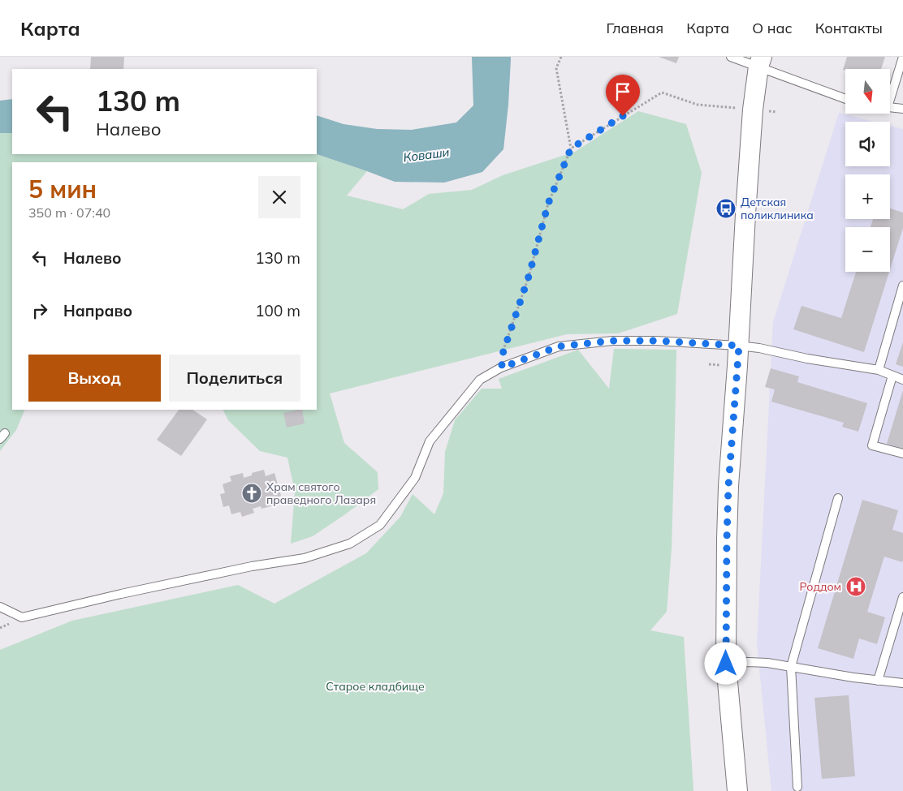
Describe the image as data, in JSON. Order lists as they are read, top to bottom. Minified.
{"water":["Коваши"],"parks":["Старое кладбище"],"places":{"bus stop":["Детская поликлиника"],"church":["Храм святого праведного Лазаря"],"hospital":["Роддом"]},"north":"bottom","page":{"header":"Карта","nav":["Главная","Карта","О нас","Контакты"],"map_buttons":["+","−"],"turn":["130 m","Налево"],"heading":["5 мин","350 m · 07:40"],"list":[{"name":"Налево","value":"130 m"},{"name":"Направо","value":"100 m"}],"buttons":["Выход","Поделиться"]}}
